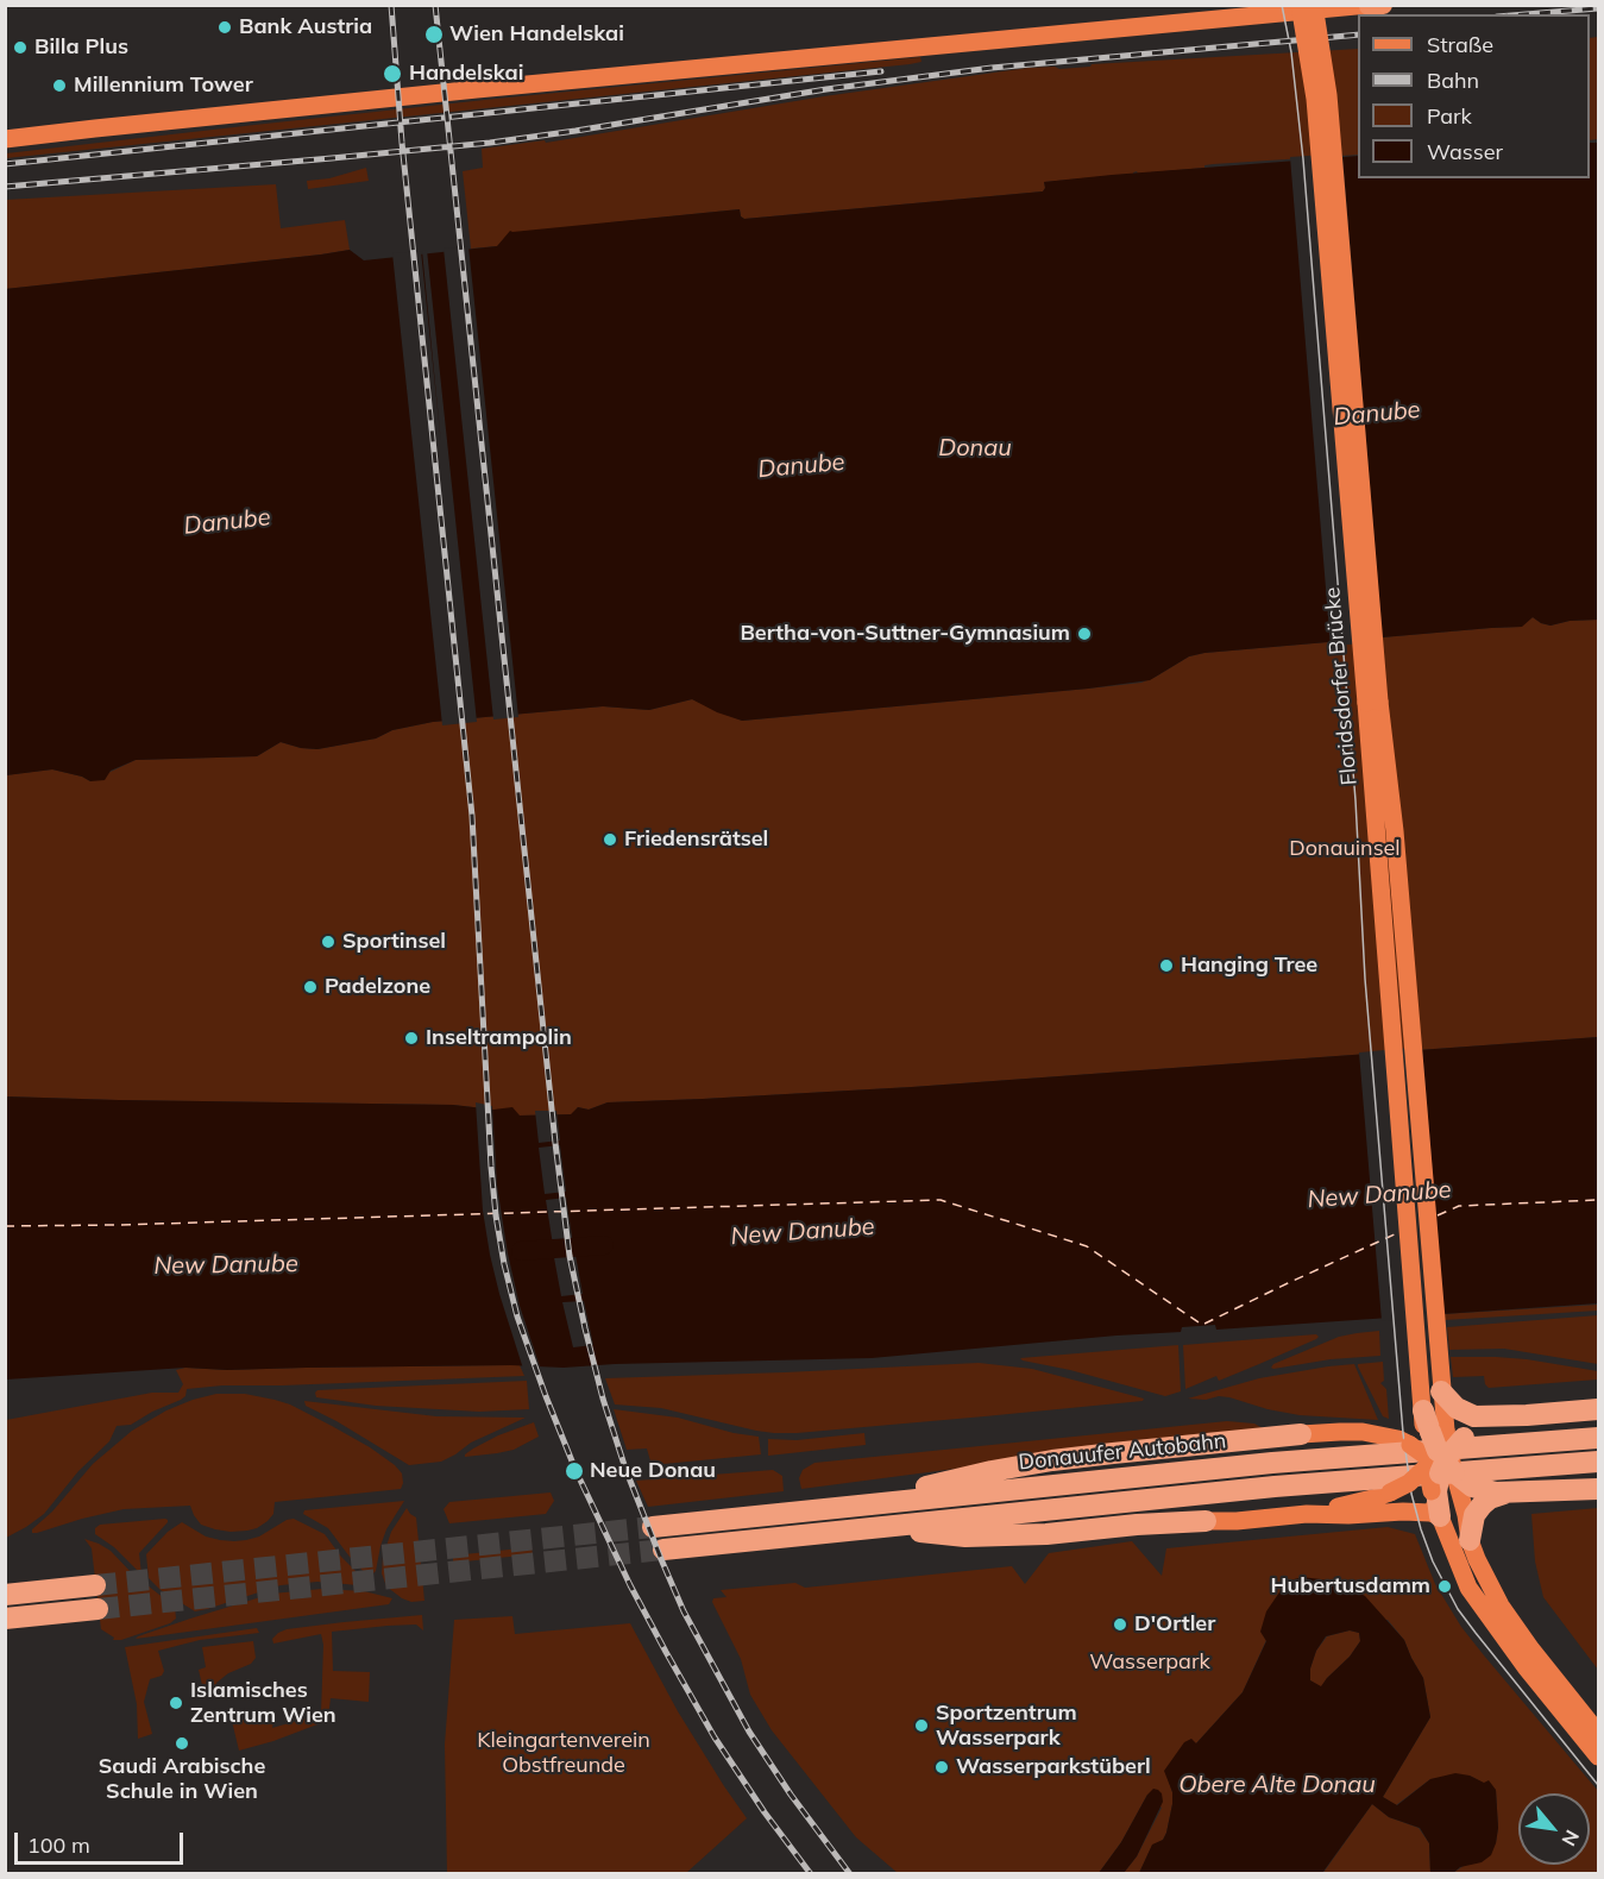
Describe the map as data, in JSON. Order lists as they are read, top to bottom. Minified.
{"streets":{"highway":["Donauufer Autobahn"],"main road":["Floridsdorfer Brücke"]},"water":["Danube","Donau","New Danube","Obere Alte Donau"],"parks":["Donauinsel","Wasserpark","Kleingartenverein Obstfreunde"],"places":["Bank Austria","Wien Handelskai","Billa Plus","Handelskai","Millennium Tower","Bertha-von-Suttner-Gymnasium","Friedensrätsel","Sportinsel","Hanging Tree","Padelzone","Inseltrampolin","Neue Donau","Hubertusdamm","D'Ortler","Islamisches Zentrum Wien","Sportzentrum Wasserpark","Saudi Arabische Schule in Wien","Wasserparkstüberl"],"legend":["Straße","Bahn","Park","Wasser"],"scale_bar":"100 m","north":"bottom right"}
